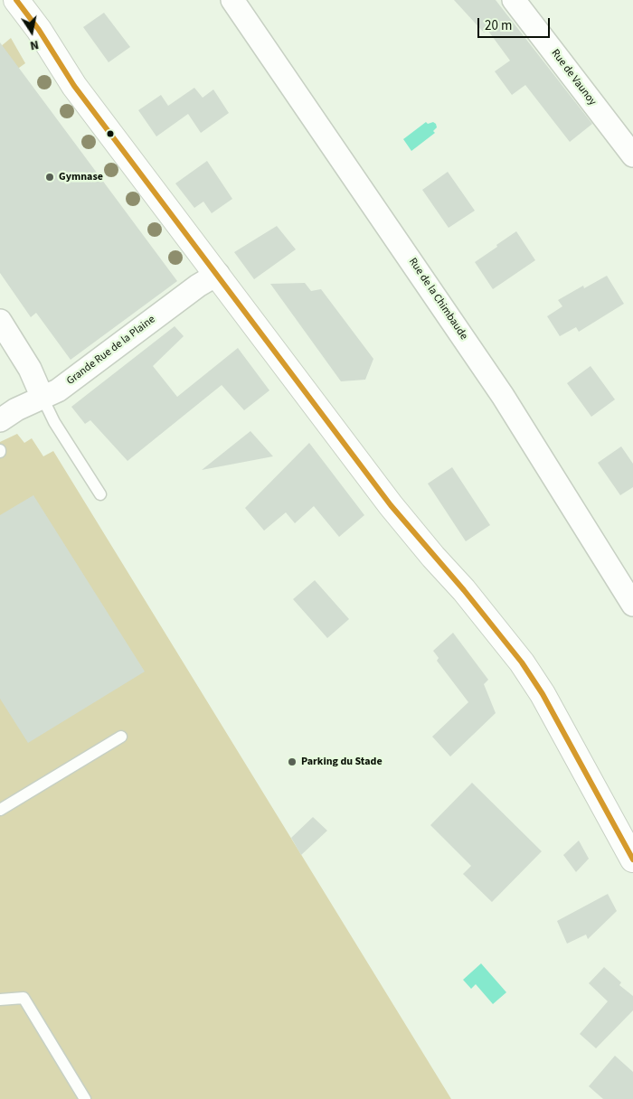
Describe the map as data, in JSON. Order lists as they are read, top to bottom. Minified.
{"streets":{"street":["Rue de Vaunoy","Rue de la Chimbaude","Grande Rue de la Plaine"]},"places":["Gymnase","Parking du Stade"],"scale_bar":"20 m","north":"bottom"}
